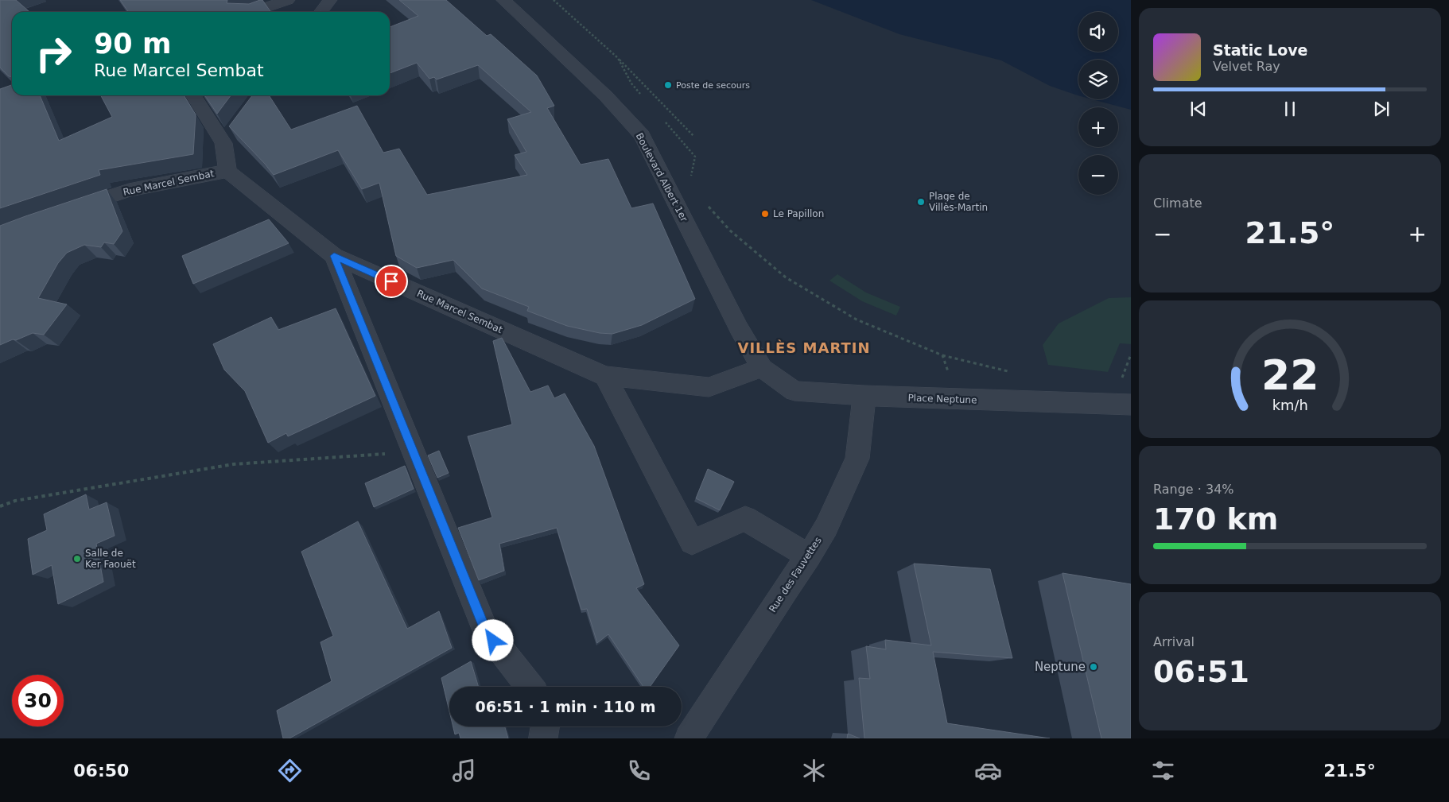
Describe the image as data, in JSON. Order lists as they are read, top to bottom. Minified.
{"streets":{"street":["Boulevard Albert 1er","Rue Marcel Sembat","Place Neptune","Rue des Fauvettes"]},"crossings":[["Boulevard Albert 1er","Rue Marcel Sembat"],["Boulevard Albert 1er","Place Neptune"],["Rue Marcel Sembat","Place Neptune"],["Place Neptune","Rue des Fauvettes"]],"districts":["VILLÈS MARTIN"],"places":["Poste de secours","Plage de Villès-Martin","Le Papillon","Salle de Ker Faouët","Neptune"],"page":{"map_buttons":["+","−"],"turn":["90 m","Rue Marcel Sembat"],"song":["Static Love","Velvet Ray"],"tile":["Climate",["Range · 34%","170 km"],["Arrival","06:51"]],"heat":["−","21.5°","+"],"limit":"30","trip":"06:51 · 1 min · 110 m","tabs":["06:50","21.5°"],"gauge":["22","km/h"]}}
